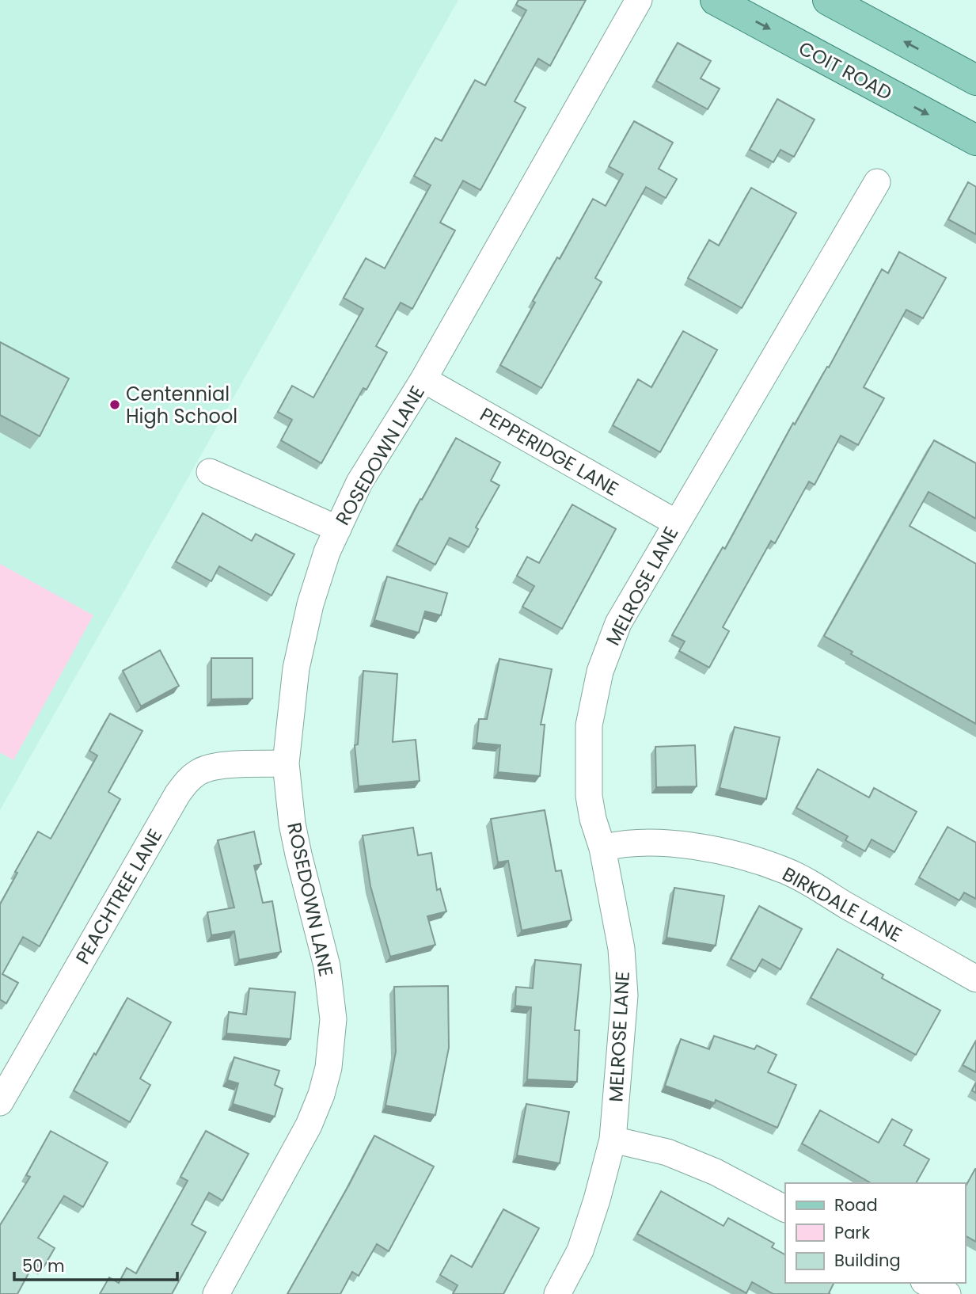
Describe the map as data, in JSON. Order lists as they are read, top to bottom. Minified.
{"streets":{"main road":["COIT ROAD"],"street":["PEPPERIDGE LANE","ROSEDOWN LANE","MELROSE LANE","PEACHTREE LANE","BIRKDALE LANE"]},"crossings":[["PEPPERIDGE LANE","ROSEDOWN LANE"],["PEPPERIDGE LANE","MELROSE LANE"],["ROSEDOWN LANE","PEACHTREE LANE"],["MELROSE LANE","BIRKDALE LANE"]],"places":["Centennial High School"],"legend":["Road","Park","Building"],"scale_bar":"50 m"}
